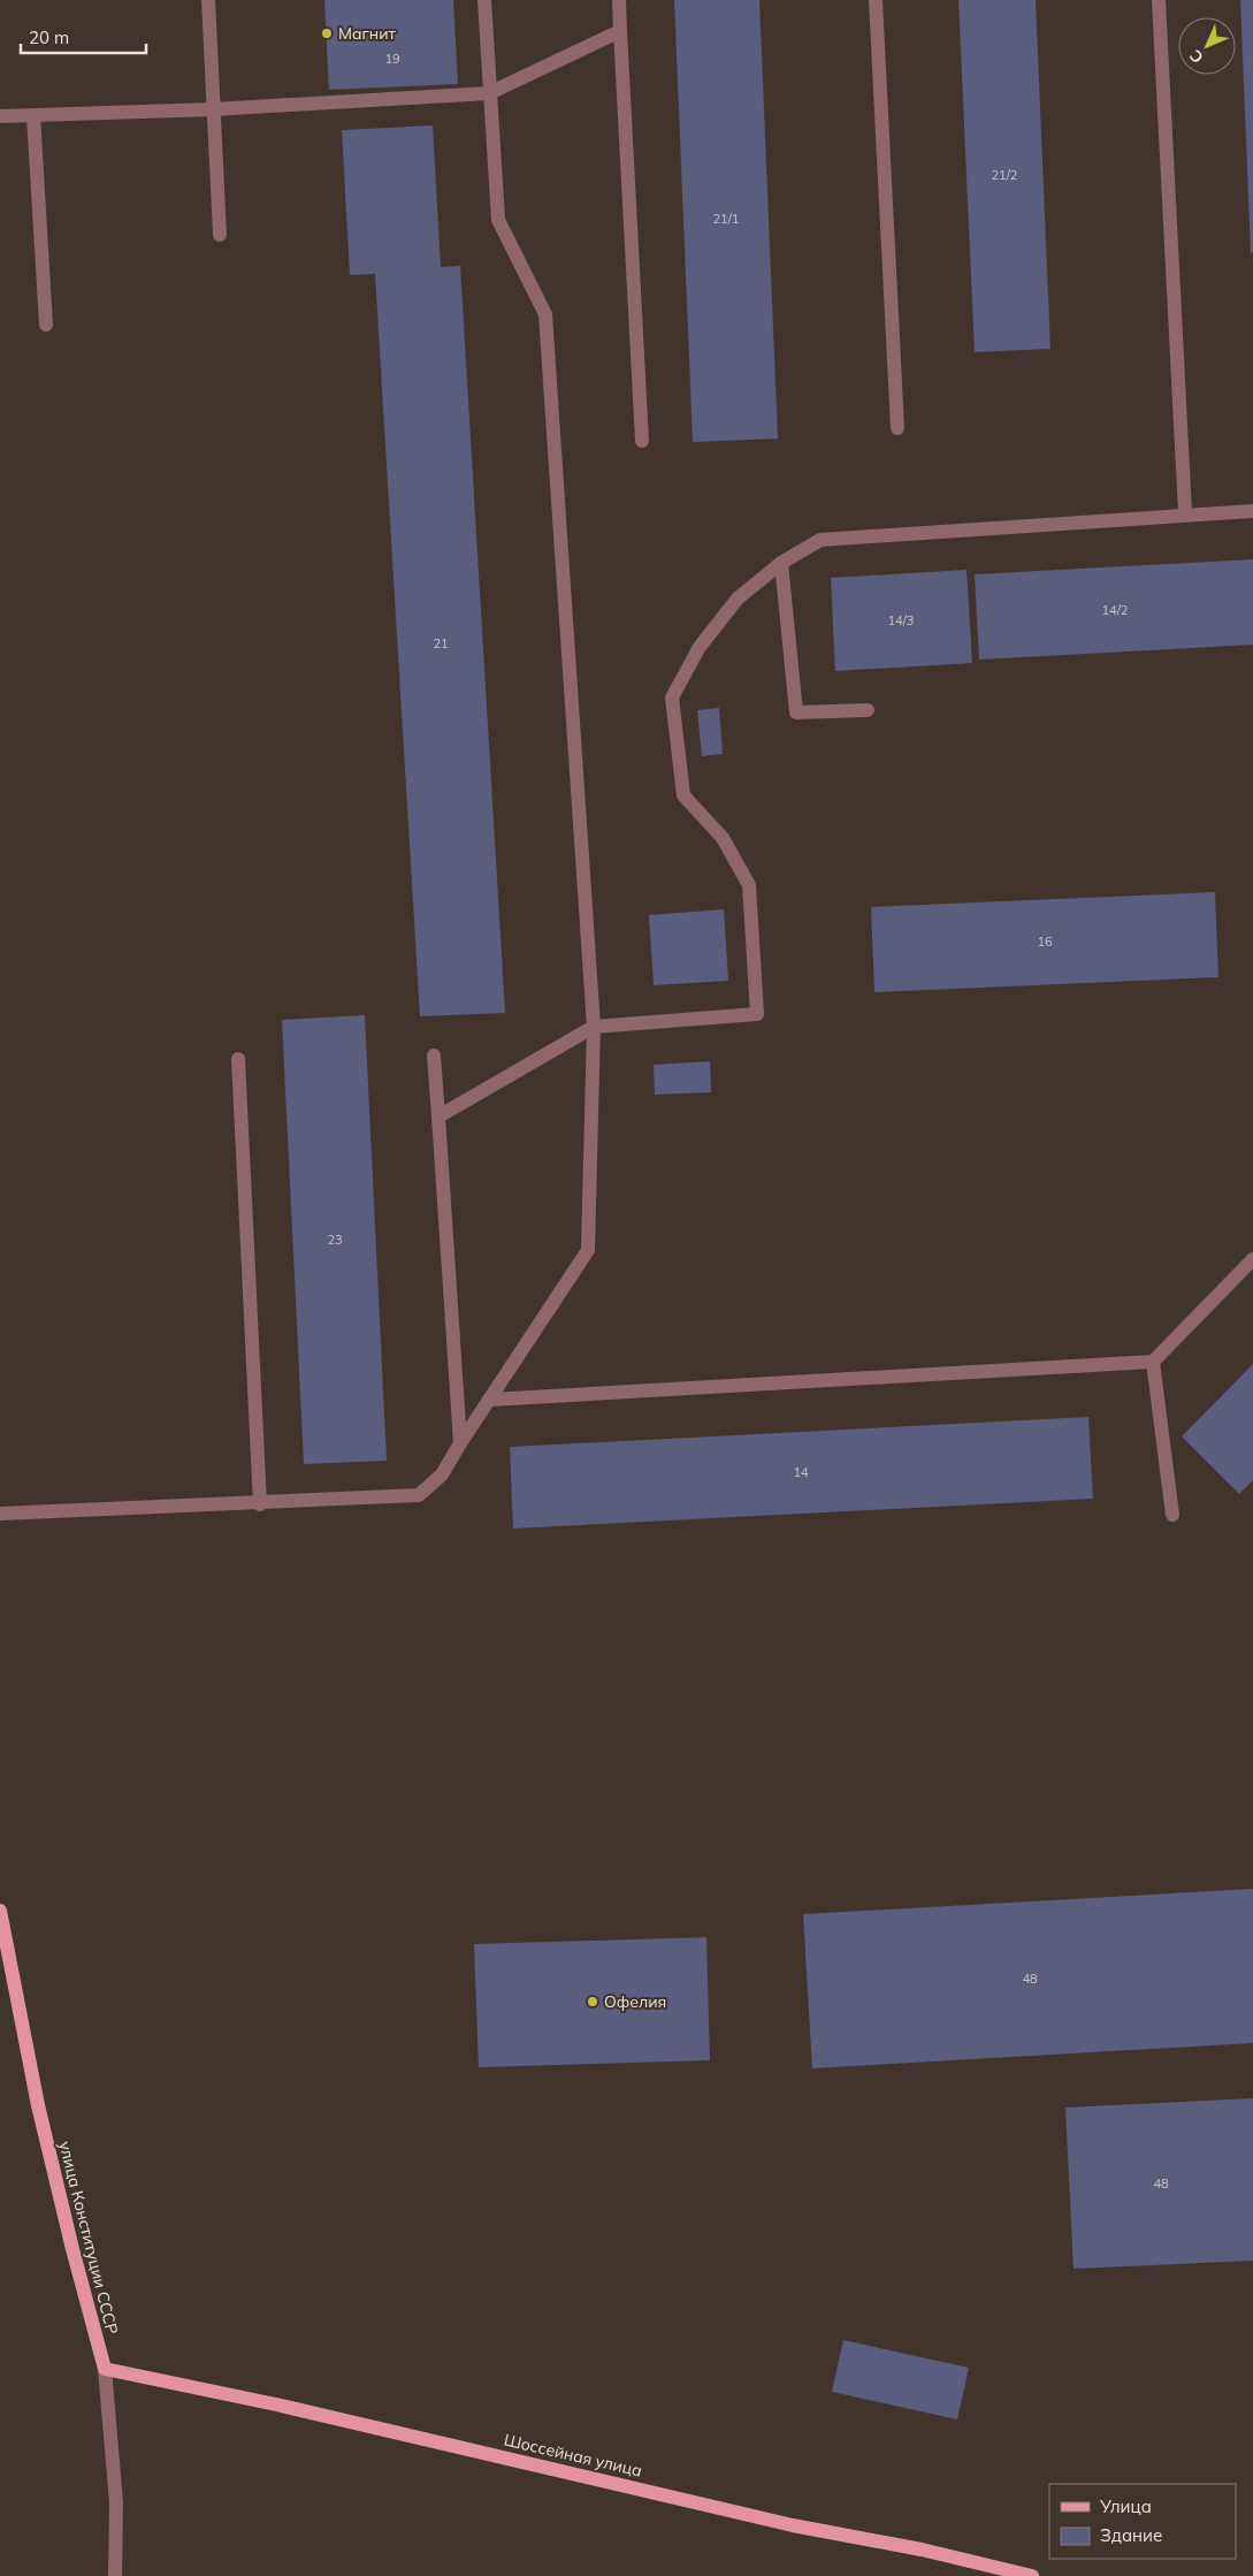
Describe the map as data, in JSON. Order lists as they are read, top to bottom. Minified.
{"streets":{"main road":["улица Конституции СССР","Шоссейная улица"]},"crossings":[["улица Конституции СССР","Шоссейная улица"]],"places":["Магнит","Офелия"],"house_numbers":["19","21/2","21/1","14/2","14/3","21","16","23","14","48","48"],"legend":["Улица","Здание"],"scale_bar":"20 m","north":"bottom left"}
